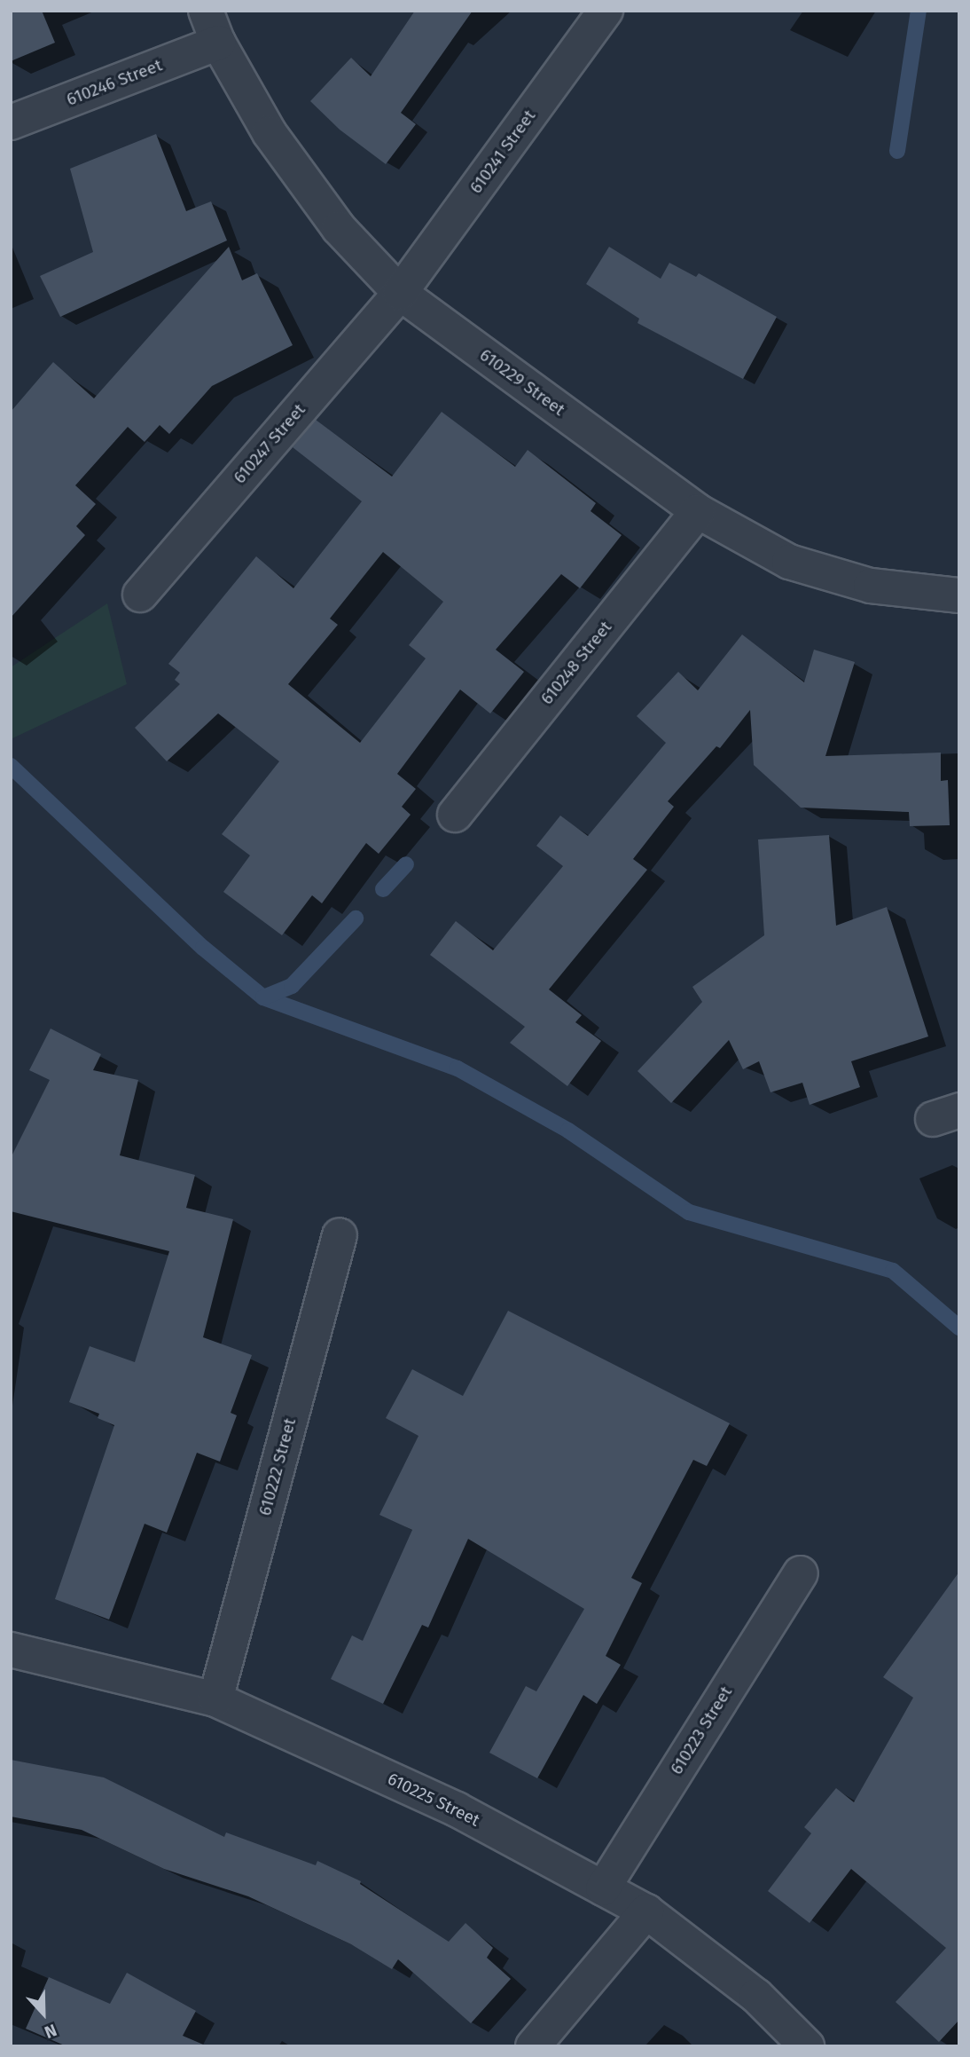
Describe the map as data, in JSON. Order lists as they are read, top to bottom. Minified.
{"streets":{"street":["610246 Street","610241 Street","610229 Street","610247 Street","610248 Street","610222 Street","610223 Street","610225 Street"]},"crossings":[["610246 Street","610229 Street"],["610241 Street","610229 Street"],["610241 Street","610247 Street"],["610229 Street","610247 Street"],["610229 Street","610248 Street"],["610222 Street","610225 Street"],["610223 Street","610225 Street"]],"north":"bottom"}
